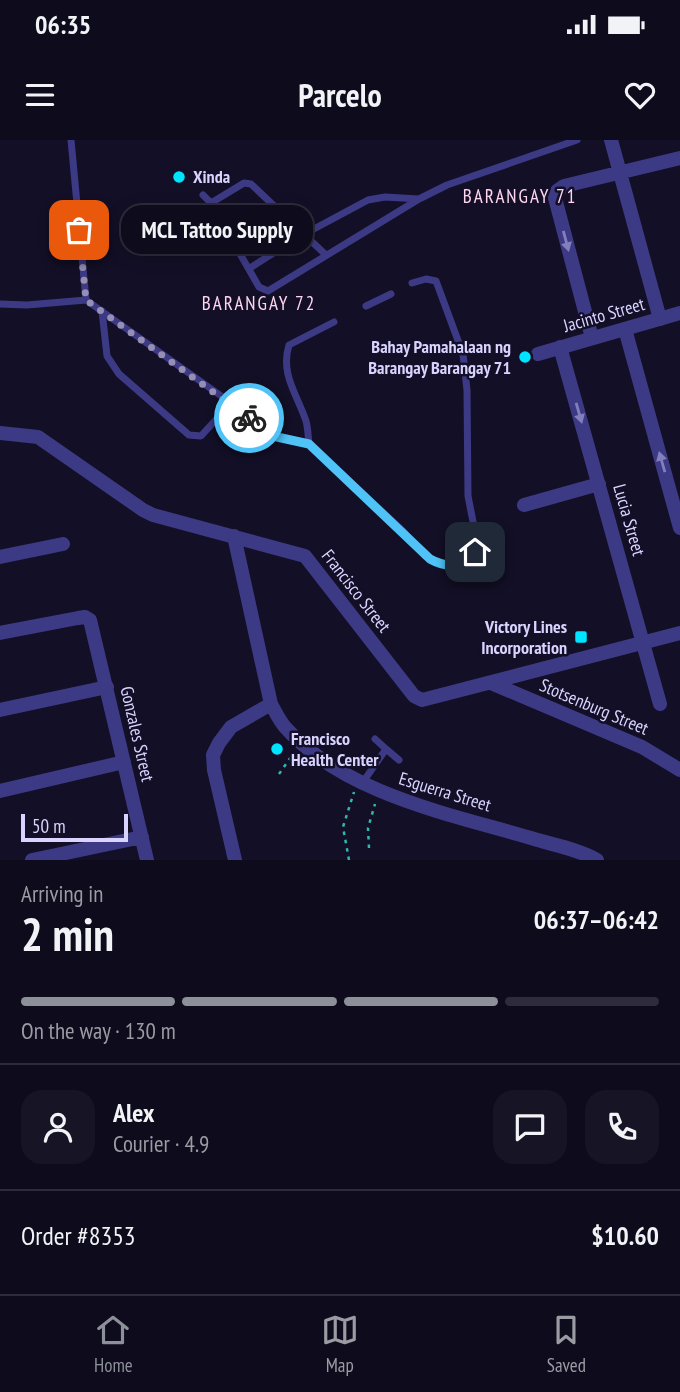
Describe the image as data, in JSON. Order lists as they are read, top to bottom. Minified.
{"streets":{"street":["Jacinto Street","Lucia Street","Francisco Street","Stotsenburg Street","Gonzales Street","Esguerra Street"]},"crossings":[["Jacinto Street","Lucia Street"],["Lucia Street","Francisco Street"],["Francisco Street","Stotsenburg Street"],["Francisco Street","Esguerra Street"]],"districts":["BARANGAY 71","BARANGAY 72"],"places":{"other":["Xinda","MCL Tattoo Supply","Bahay Pamahalaan ng Barangay Barangay 71","Francisco Health Center"],"transit":["Victory Lines Incorporation"]},"scale_bar":"50 m","page":{"status":"06:35","header":"Parcelo","bubble":"MCL Tattoo Supply","scale":"50 m","heading":["2 min","Arriving in","06:37–06:42"],"panel":["Alex","Courier · 4.9","Order #8353","$10.60"],"bar":"On the way · 130 m","tabs":["Home","Map","Saved"]}}
